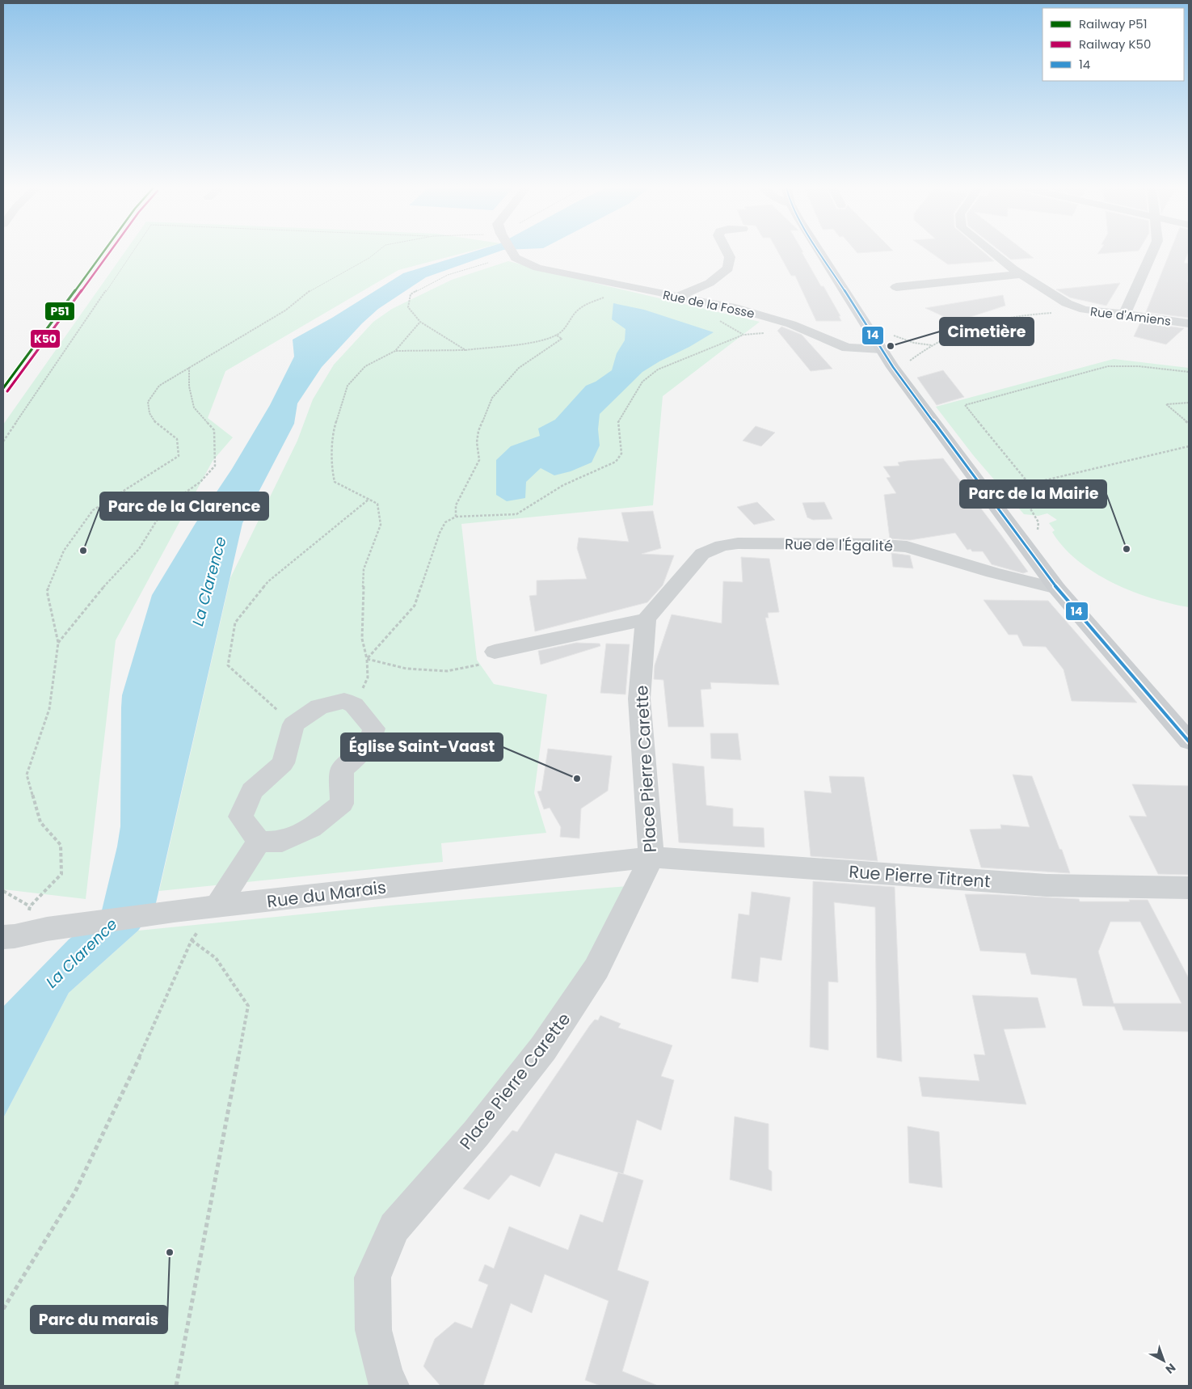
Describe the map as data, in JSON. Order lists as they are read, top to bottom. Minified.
{"streets":{"street":["Rue de la Fosse","Rue d'Amiens","Rue de l'Égalité","Place Pierre Carette","Rue Pierre Titrent","Rue du Marais"]},"crossings":[["Rue de l'Égalité","Place Pierre Carette"],["Place Pierre Carette","Rue Pierre Titrent"],["Place Pierre Carette","Rue du Marais"],["Rue Pierre Titrent","Rue du Marais"]],"water":["La Clarence"],"places":["Cimetière","Parc de la Mairie","Parc de la Clarence","Église Saint-Vaast","Parc du marais"],"lines":["rail line P51","rail line K50","transit line 14"],"legend":["Railway P51","Railway K50","14"],"north":"bottom right"}
